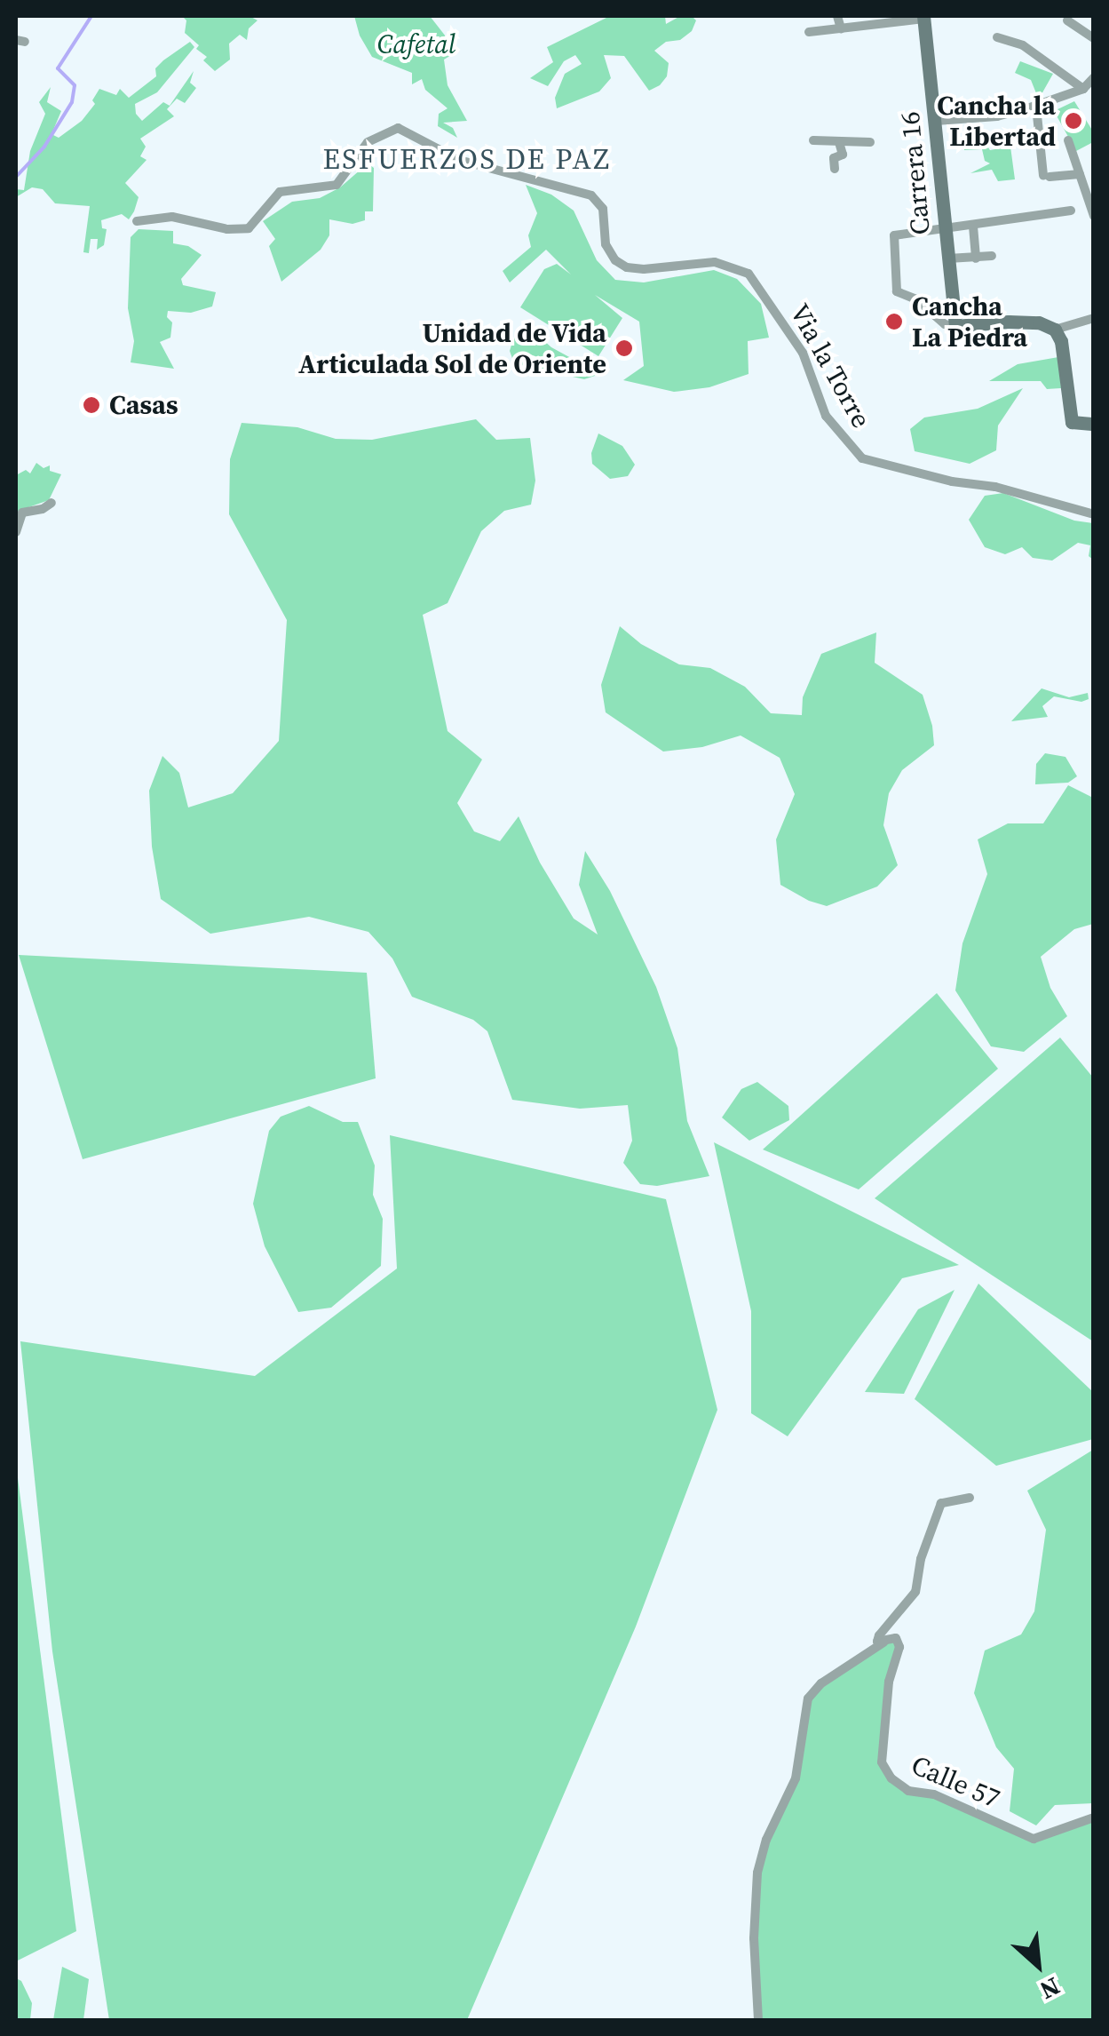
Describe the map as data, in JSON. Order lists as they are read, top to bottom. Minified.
{"streets":{"street":["Carrera 16","Via la Torre","Calle 57"]},"districts":["ESFUERZOS DE PAZ"],"parks":["Cafetal"],"places":["Cancha la Libertad","Cancha La Piedra","Unidad de Vida Articulada Sol de Oriente","Casas"],"north":"bottom right"}
